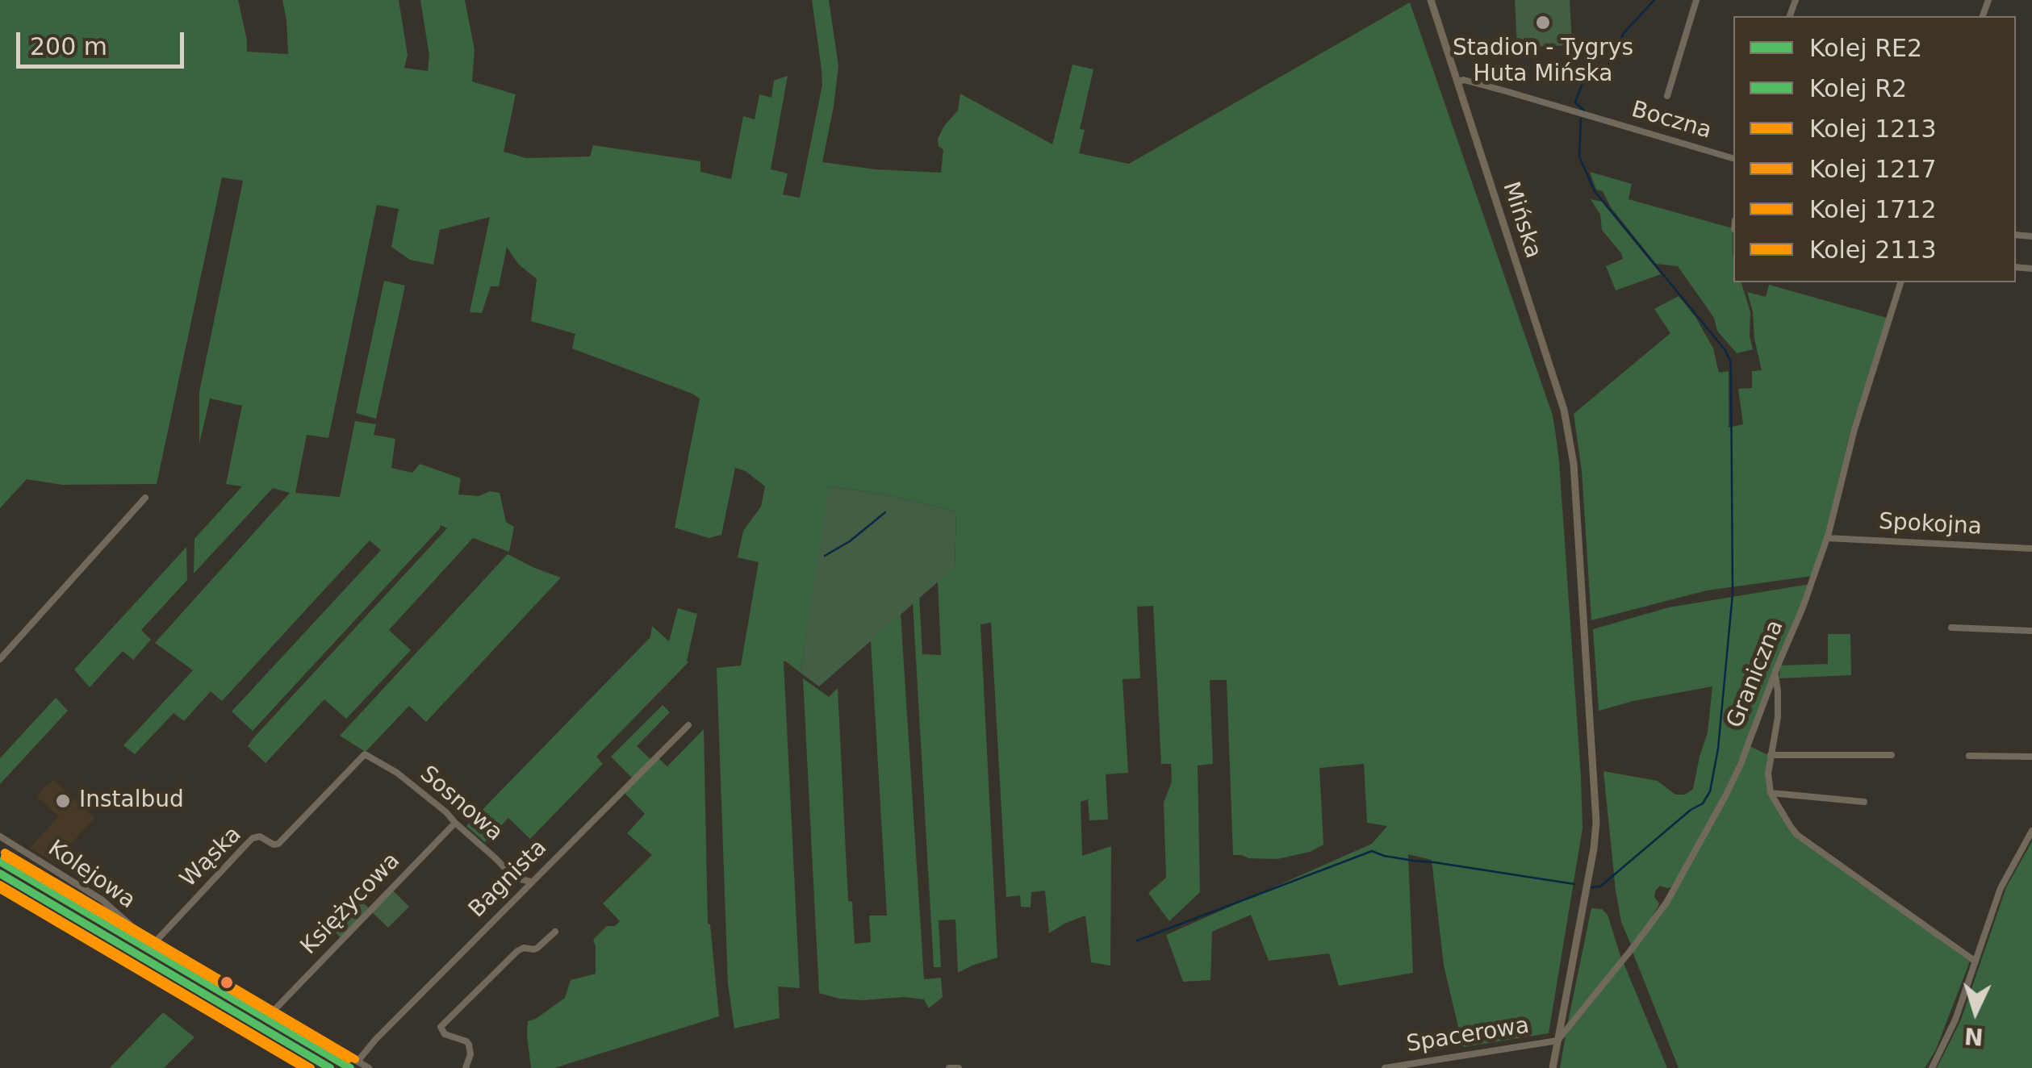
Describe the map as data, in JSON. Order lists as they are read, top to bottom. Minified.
{"streets":{"main road":["Mińska"],"street":["Boczna","Spokojna","Graniczna","Sosnowa","Wąska","Kolejowa","Bagnista","Księżycowa","Spacerowa"]},"crossings":[["Boczna","Mińska"],["Mińska","Graniczna"],["Mińska","Spacerowa"],["Spokojna","Graniczna"],["Graniczna","Spacerowa"],["Sosnowa","Wąska"],["Sosnowa","Bagnista"],["Sosnowa","Księżycowa"],["Wąska","Kolejowa"],["Kolejowa","Bagnista"],["Kolejowa","Księżycowa"]],"places":["Stadion - Tygrys Huta Mińska","Instalbud"],"lines":["rail line 1213","rail line 1712","rail line RE2","rail line R2","rail line 1217","rail line 2113"],"legend":["Kolej RE2","Kolej R2","Kolej 1213","Kolej 1217","Kolej 1712","Kolej 2113"],"scale_bar":"200 m","north":"bottom"}
